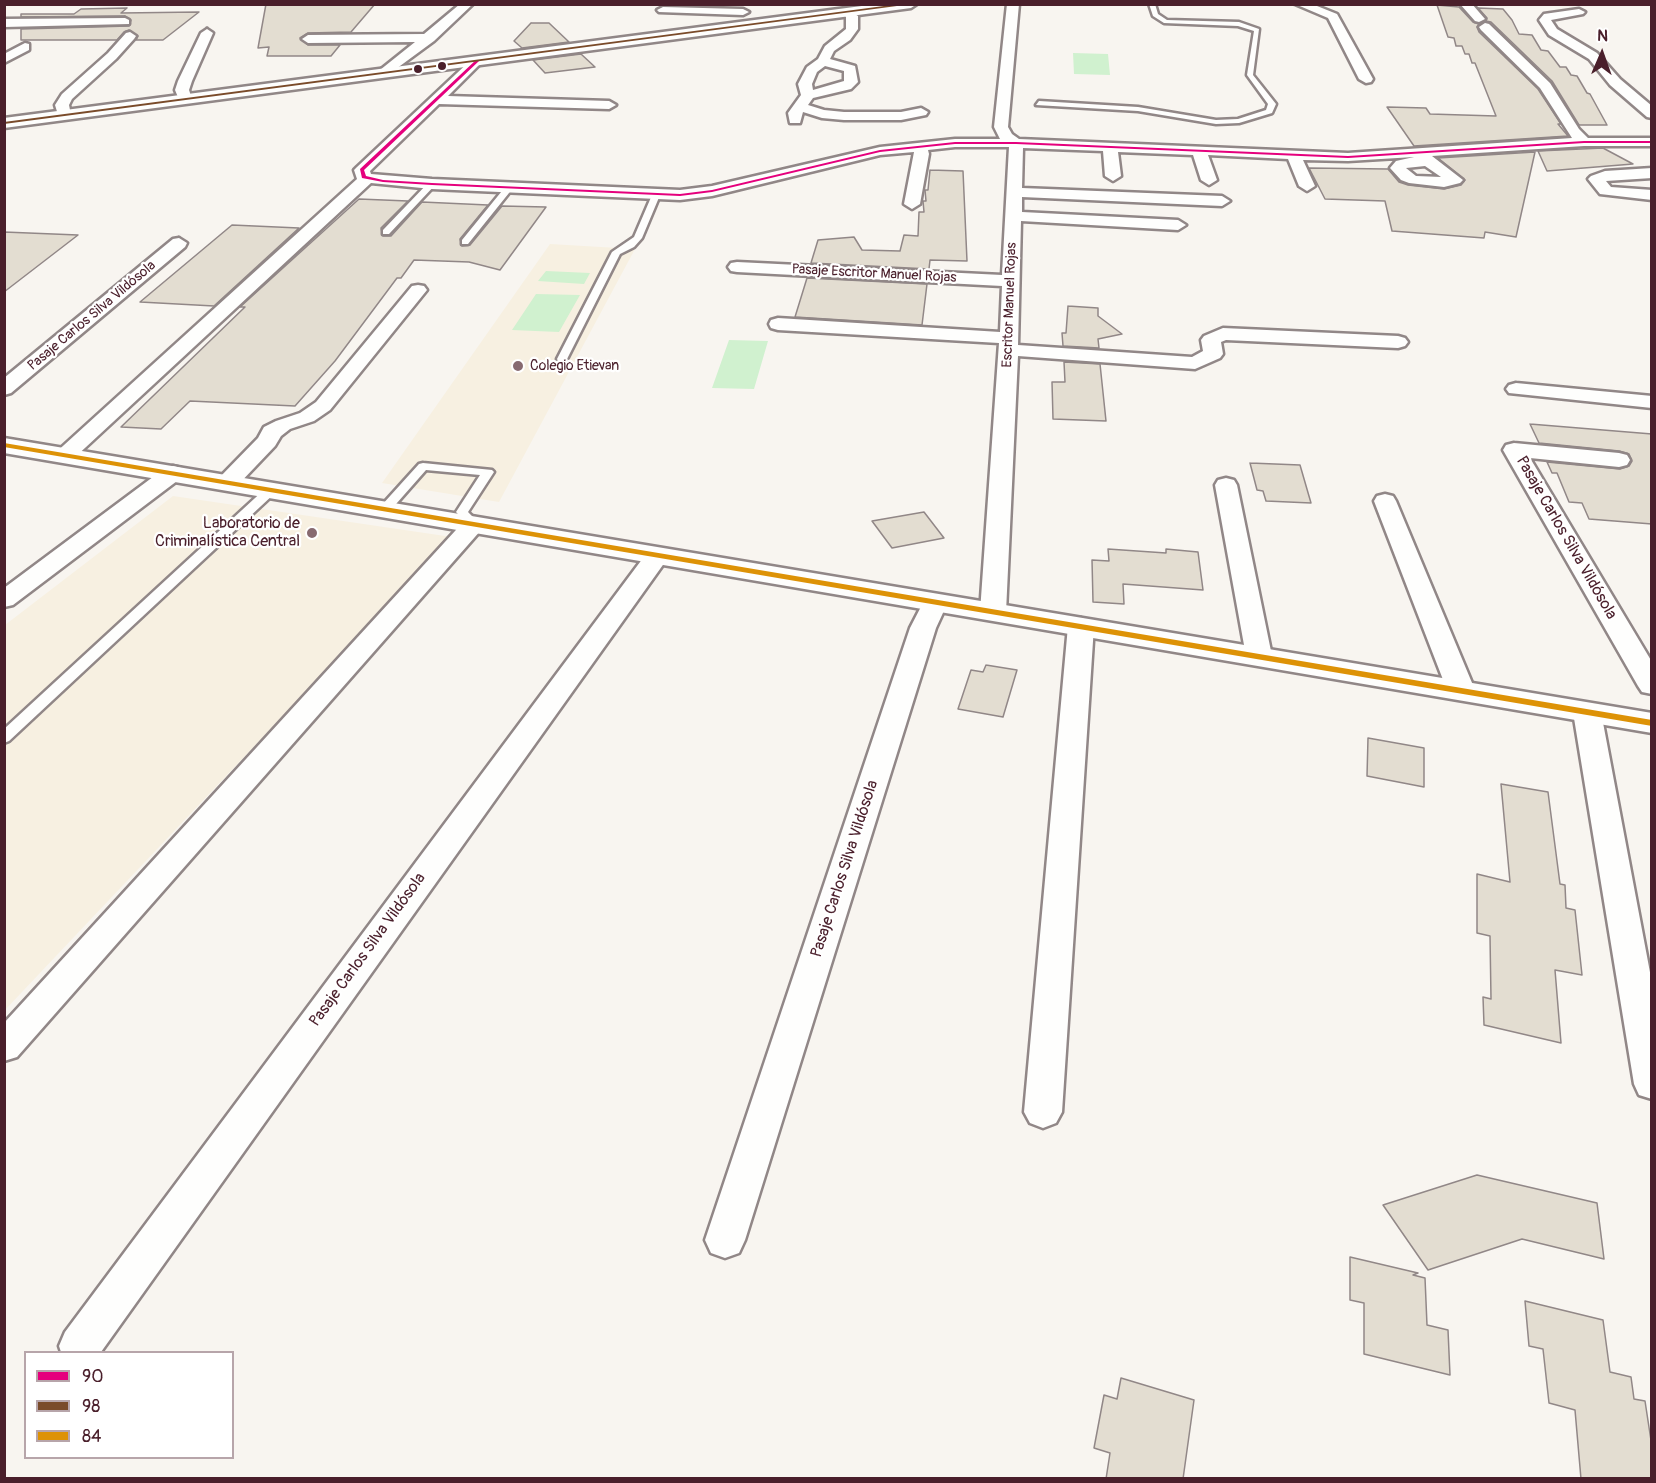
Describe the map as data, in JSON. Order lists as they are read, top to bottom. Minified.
{"streets":{"street":["Pasaje Escritor Manuel Rojas","Escritor Manuel Rojas","Pasaje Carlos Silva Vildósola"]},"crossings":[["Pasaje Escritor Manuel Rojas","Escritor Manuel Rojas"]],"places":["Colegio Etievan","Laboratorio de Criminalística Central"],"lines":["transit line 98","transit line 90","transit line 84"],"legend":["90","98","84"],"north":"top"}
